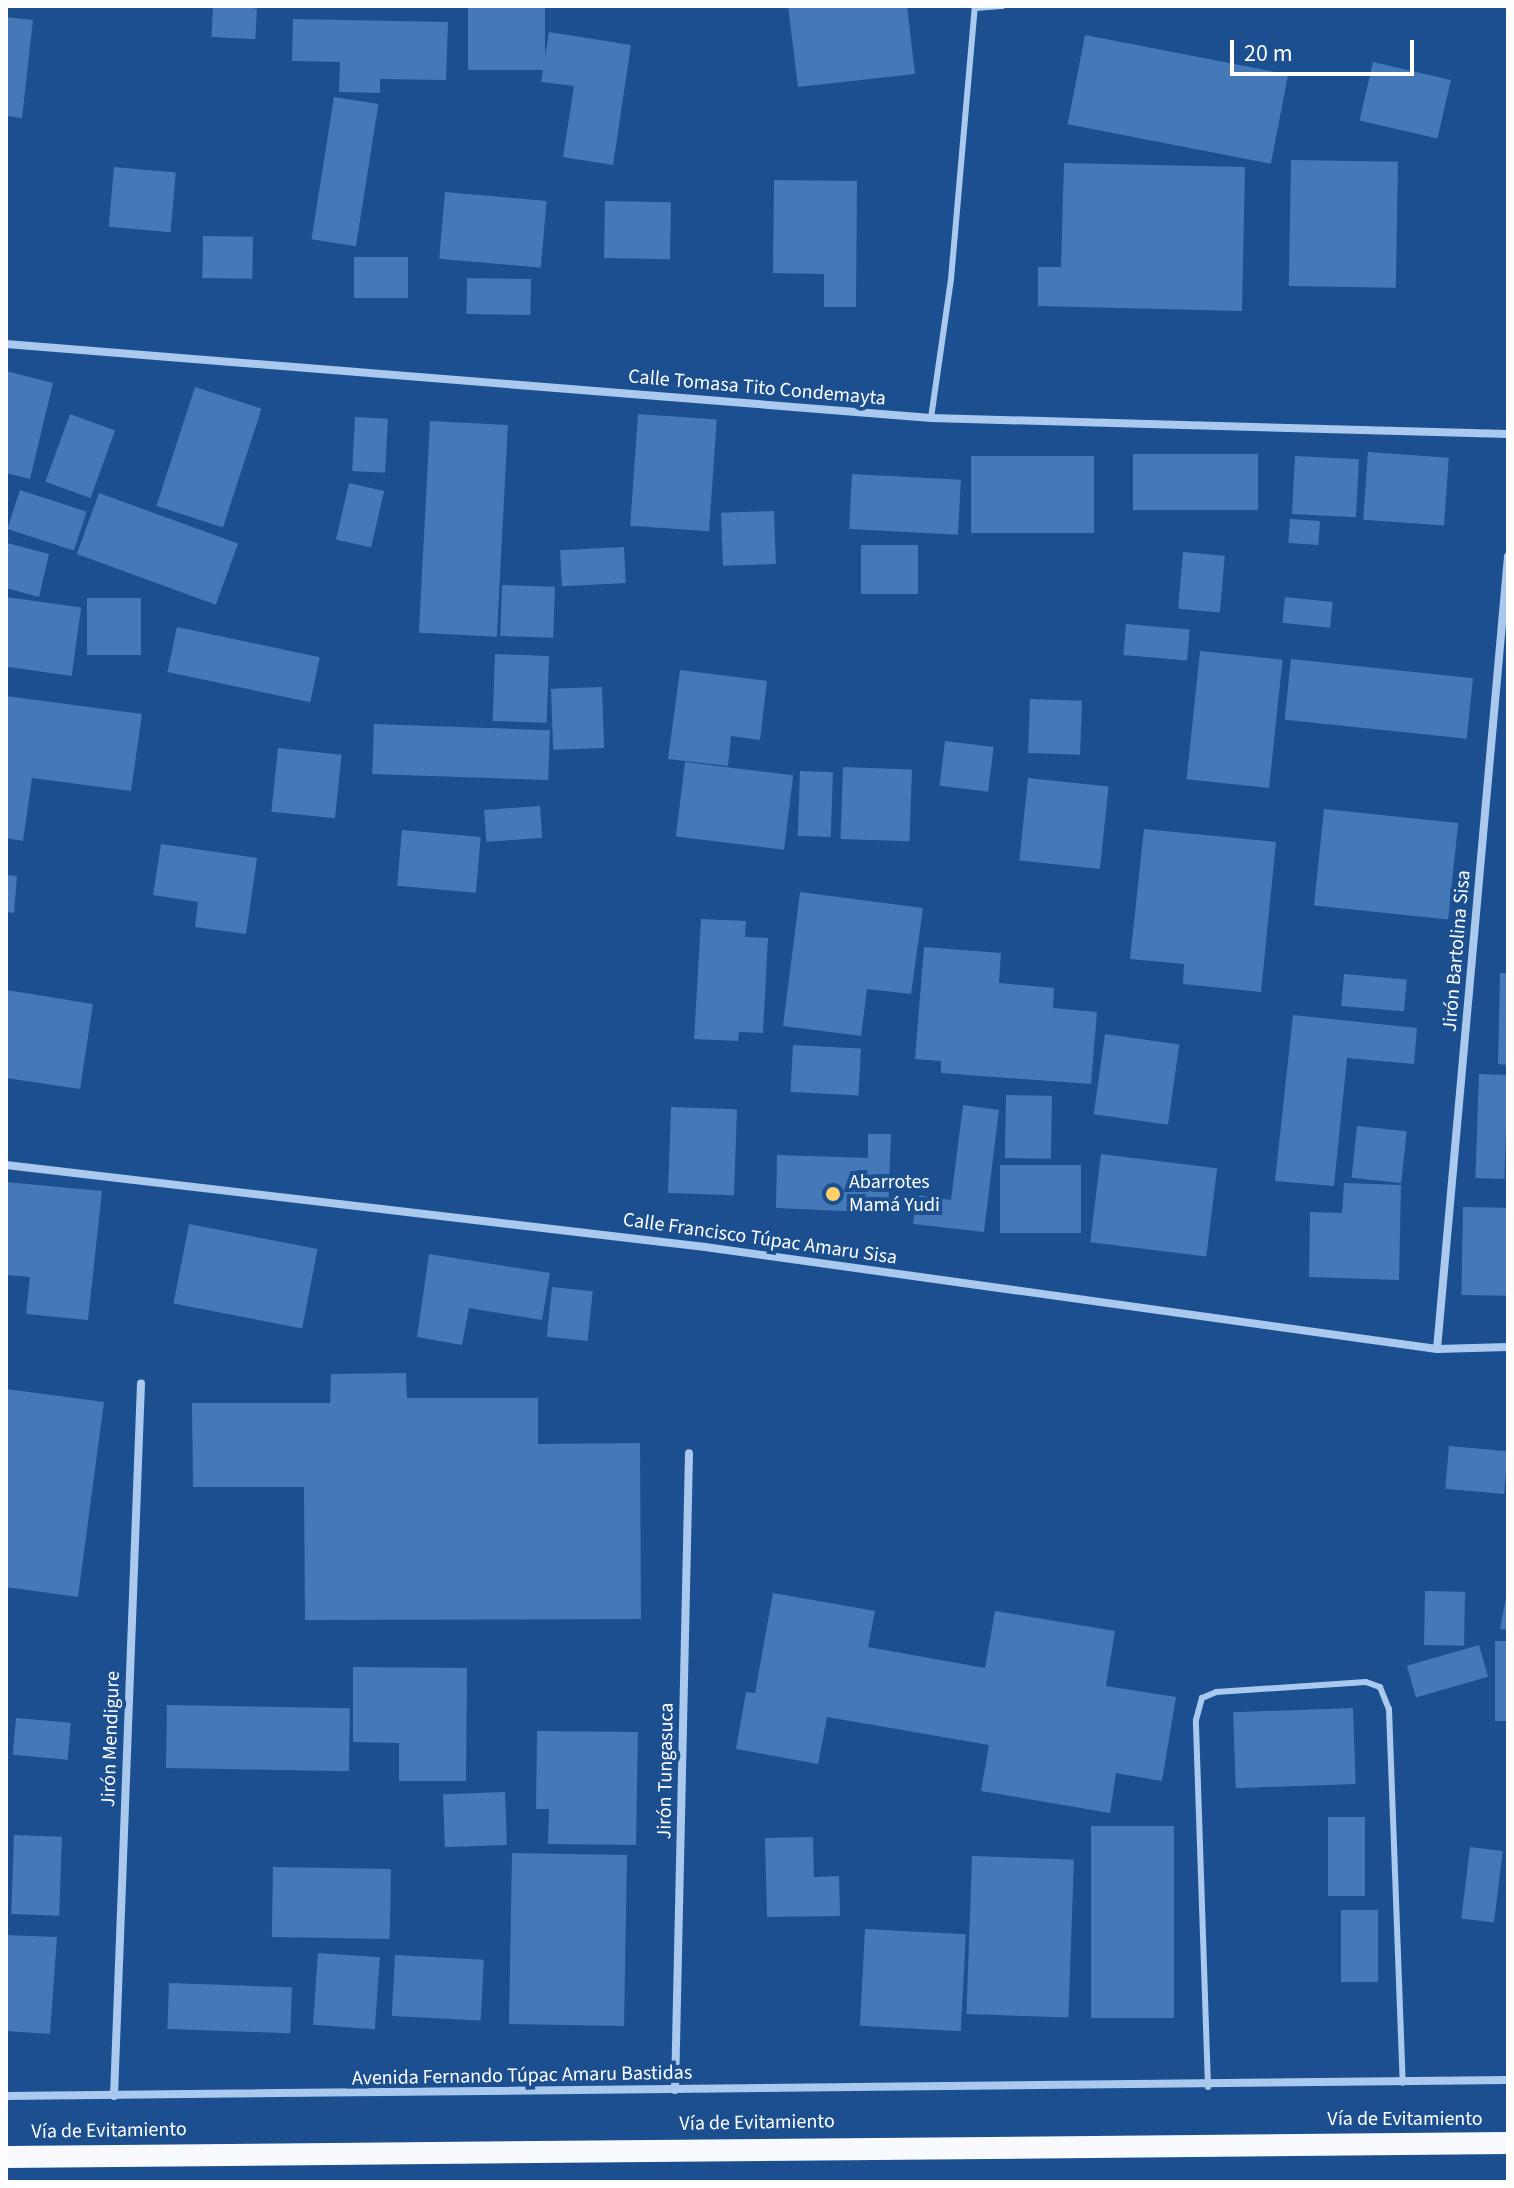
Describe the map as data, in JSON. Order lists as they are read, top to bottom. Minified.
{"streets":{"highway":["Vía de Evitamiento"],"street":["Calle Tomasa Tito Condemayta","Jirón Bartolina Sisa","Calle Francisco Túpac Amaru Sisa","Jirón Mendigure","Jirón Tungasuca","Avenida Fernando Túpac Amaru Bastidas"]},"crossings":[["Jirón Bartolina Sisa","Calle Francisco Túpac Amaru Sisa"],["Jirón Mendigure","Avenida Fernando Túpac Amaru Bastidas"],["Jirón Tungasuca","Avenida Fernando Túpac Amaru Bastidas"]],"places":["Abarrotes Mamá Yudi"],"scale_bar":"20 m"}
